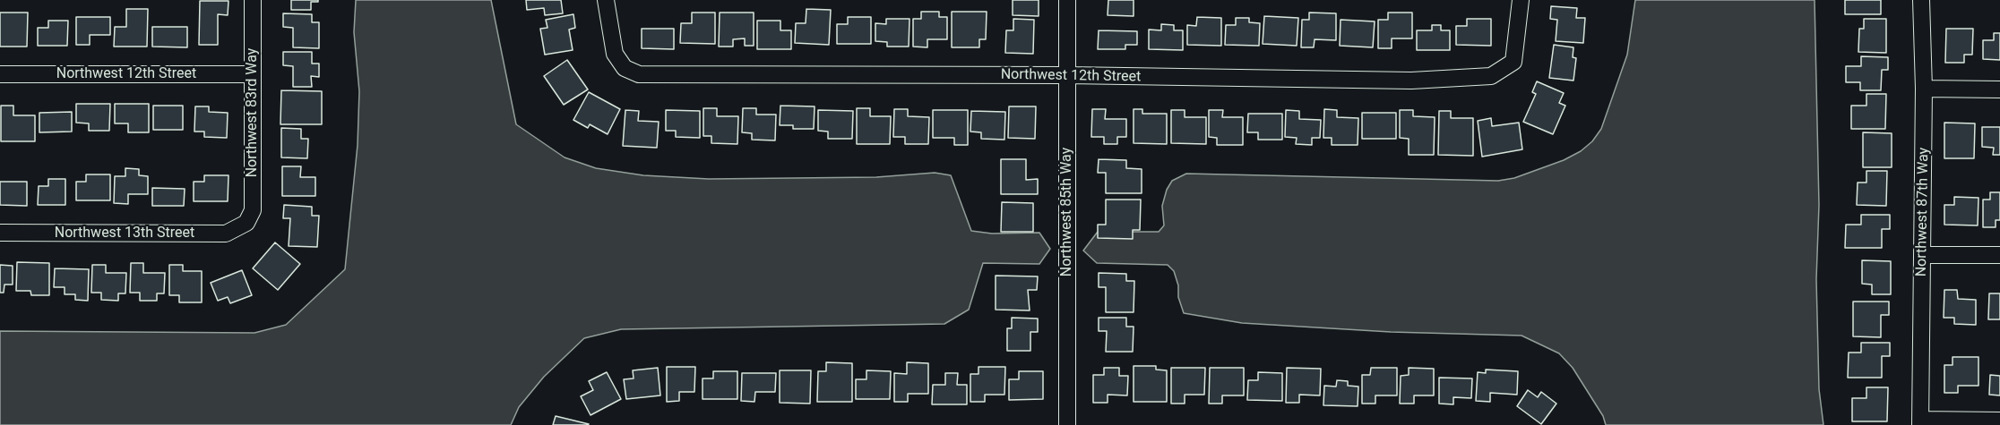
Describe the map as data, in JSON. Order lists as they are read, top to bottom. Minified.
{"streets":{"street":["Northwest 12th Street","Northwest 83rd Way","Northwest 85th Way","Northwest 87th Way","Northwest 13th Street"]},"crossings":[["Northwest 12th Street","Northwest 83rd Way"],["Northwest 12th Street","Northwest 85th Way"],["Northwest 83rd Way","Northwest 13th Street"]]}
